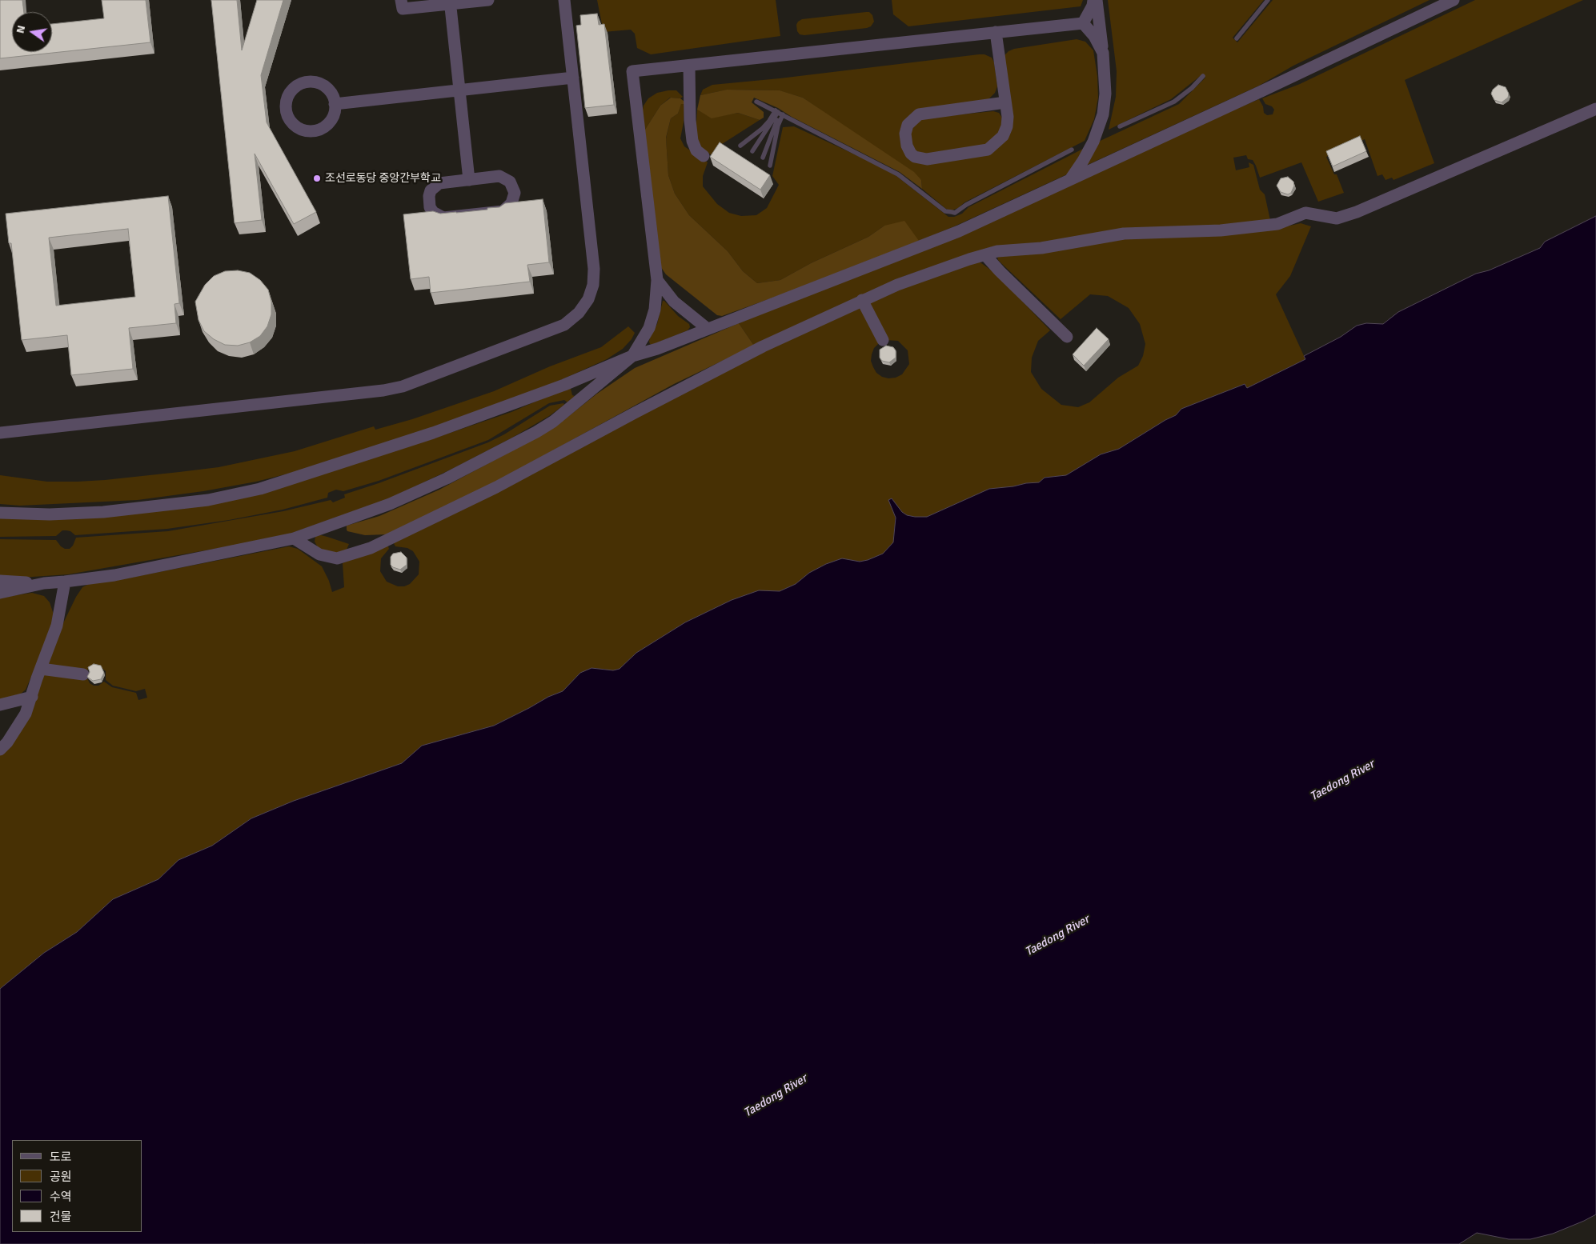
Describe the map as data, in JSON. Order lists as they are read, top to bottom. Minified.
{"water":["Taedong River"],"places":["조선로동당 중앙간부학교"],"legend":["도로","공원","수역","건물"],"north":"left"}
